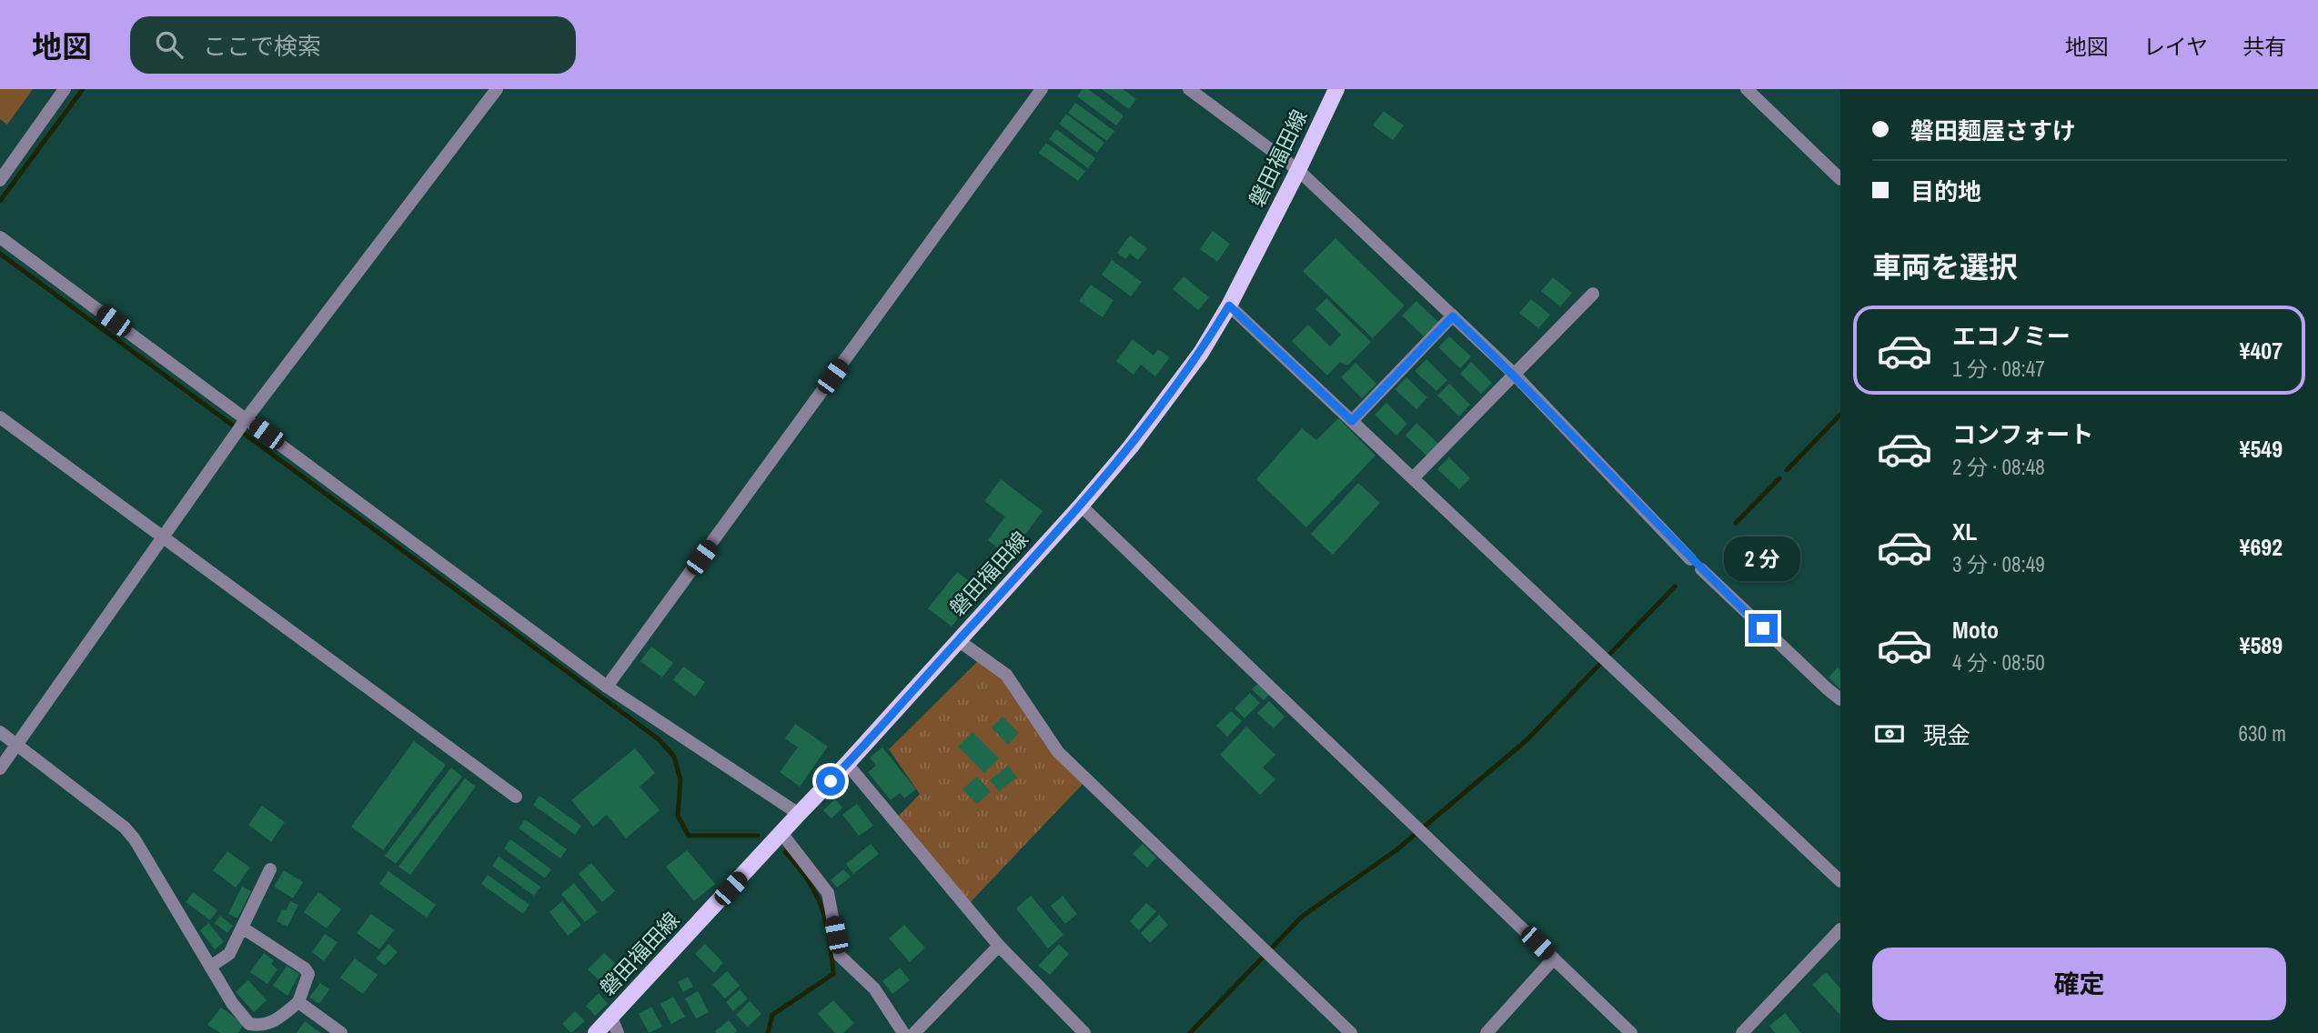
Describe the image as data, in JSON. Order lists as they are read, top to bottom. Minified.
{"streets":{"main road":["磐田福田線"]},"page":{"header":"地図","search":"ここで検索","nav":["地図","レイヤ","共有"],"banner":["磐田麺屋さすけ","目的地"],"heading":"車両を選択","list":[{"name":"エコノミー","note":"1 分 · 08:47","value":"¥407"},{"name":"コンフォート","note":"2 分 · 08:48","value":"¥549"},{"name":"XL","note":"3 分 · 08:49","value":"¥692"},{"name":"Moto","note":"4 分 · 08:50","value":"¥589"}],"bubble":"2 分","pay":["現金","630 m"],"buttons":"確定"}}
